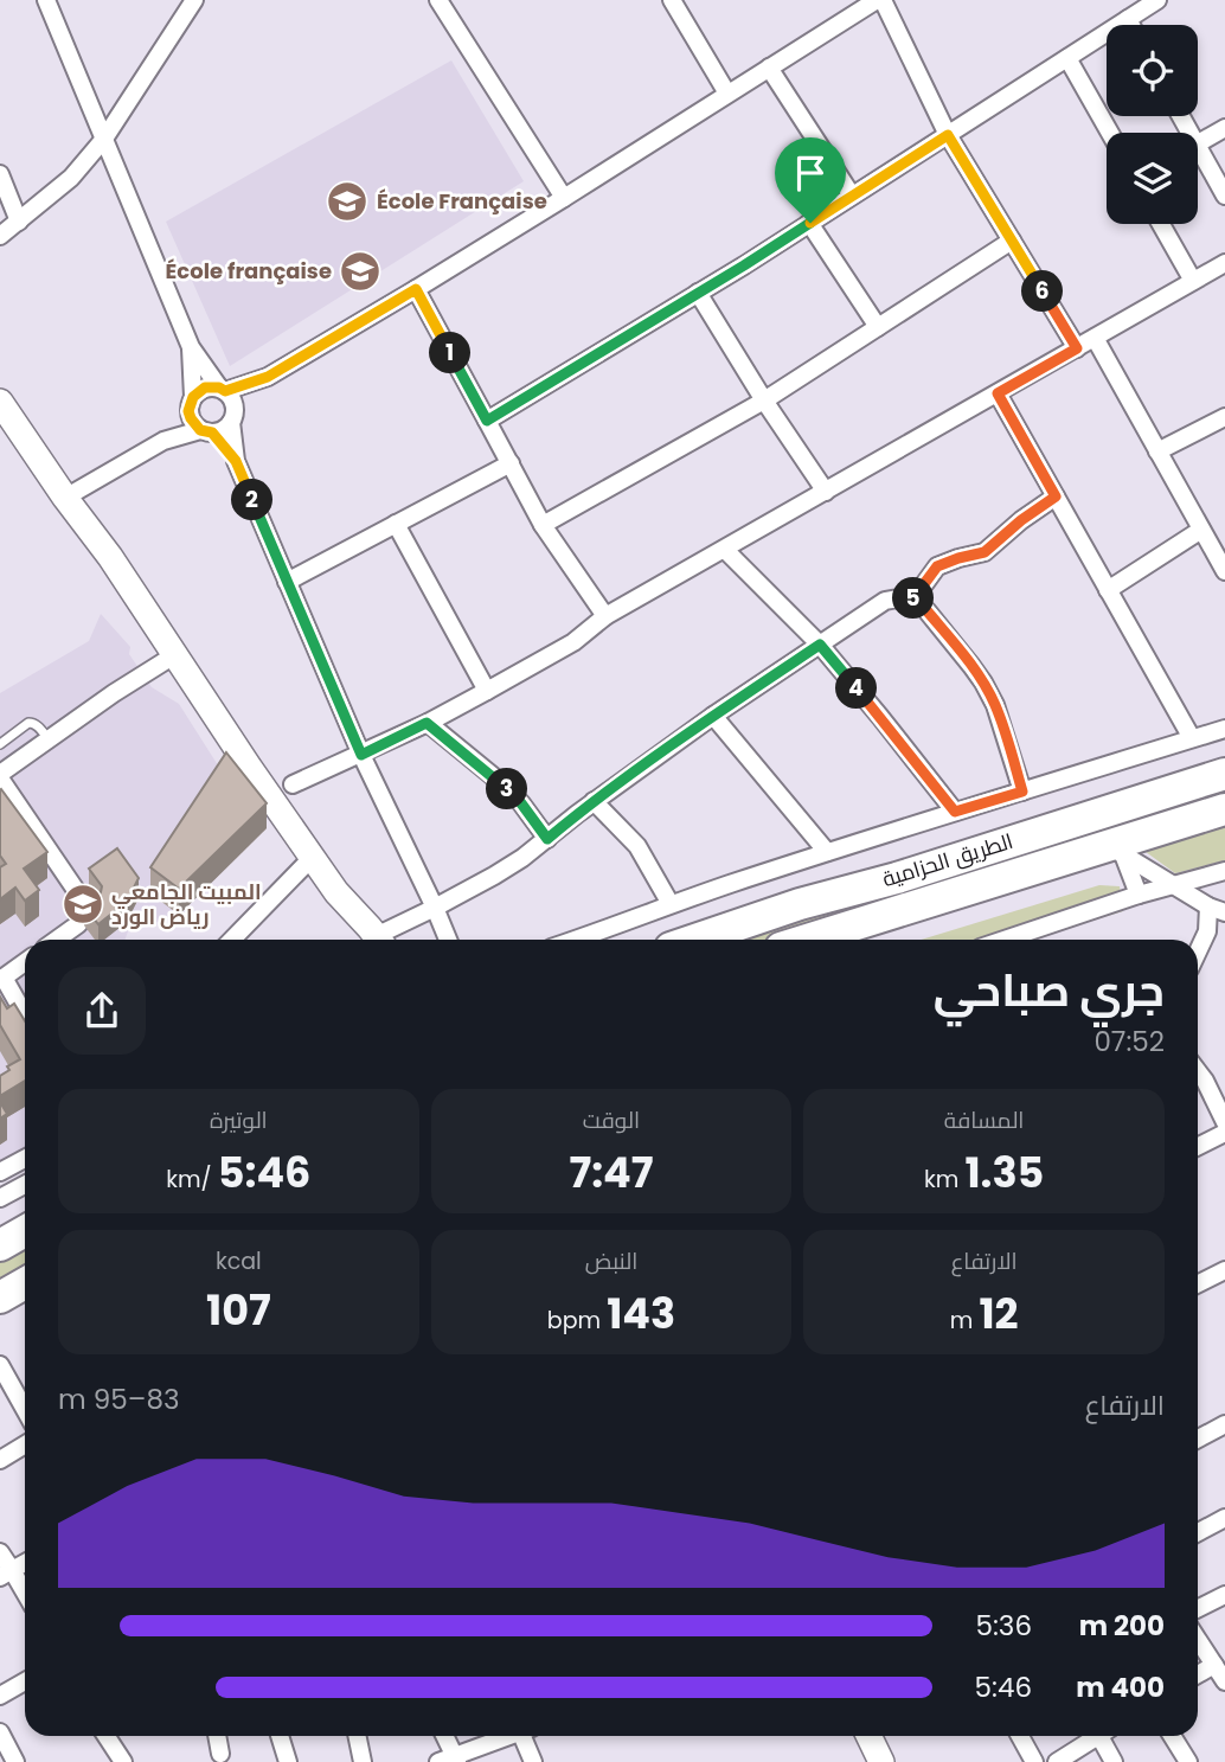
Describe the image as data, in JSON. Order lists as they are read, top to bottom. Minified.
{"streets":{"highway":["الطريق الحزامية"]},"places":{"school or university":["École Française","École française","المبيت الجامعي رياض الورد"]},"page":{"pins":["6","1","2","5","4","3"],"heading":["جري صباحي","07:52"],"stats":[["المسافة","1.35 km"],["الوقت","7:47"],["الوتيرة","5:46 /km"],["الارتفاع","12 m"],["النبض","143 bpm"],["kcal","107"]],"chart":["الارتفاع","83–95 m"],"list":[{"name":"200 m","note":"5:36"},{"name":"400 m","note":"5:46"}]}}
